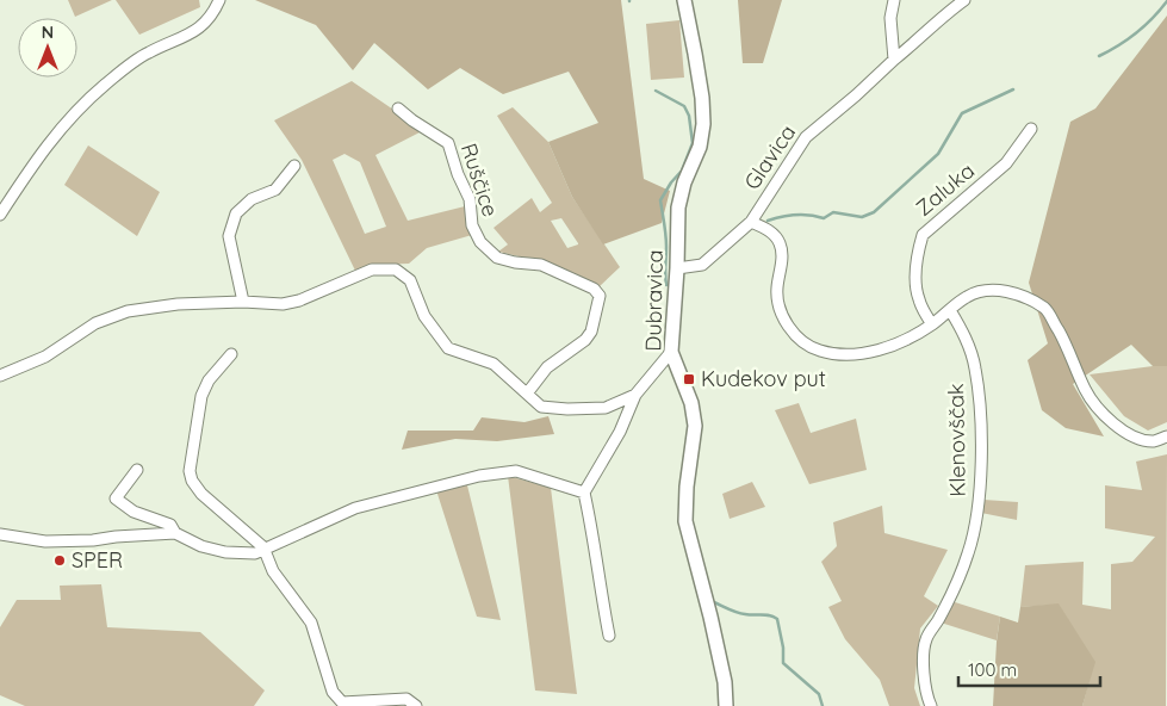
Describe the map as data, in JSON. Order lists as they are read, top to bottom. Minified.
{"streets":{"street":["Glavica","Ruščice","Zaluka","Dubravica","Klenovščak"]},"crossings":[["Glavica","Dubravica"]],"places":{"transit":["Kudekov put"],"other":["SPER"]},"scale_bar":"100 m","north":"top"}
